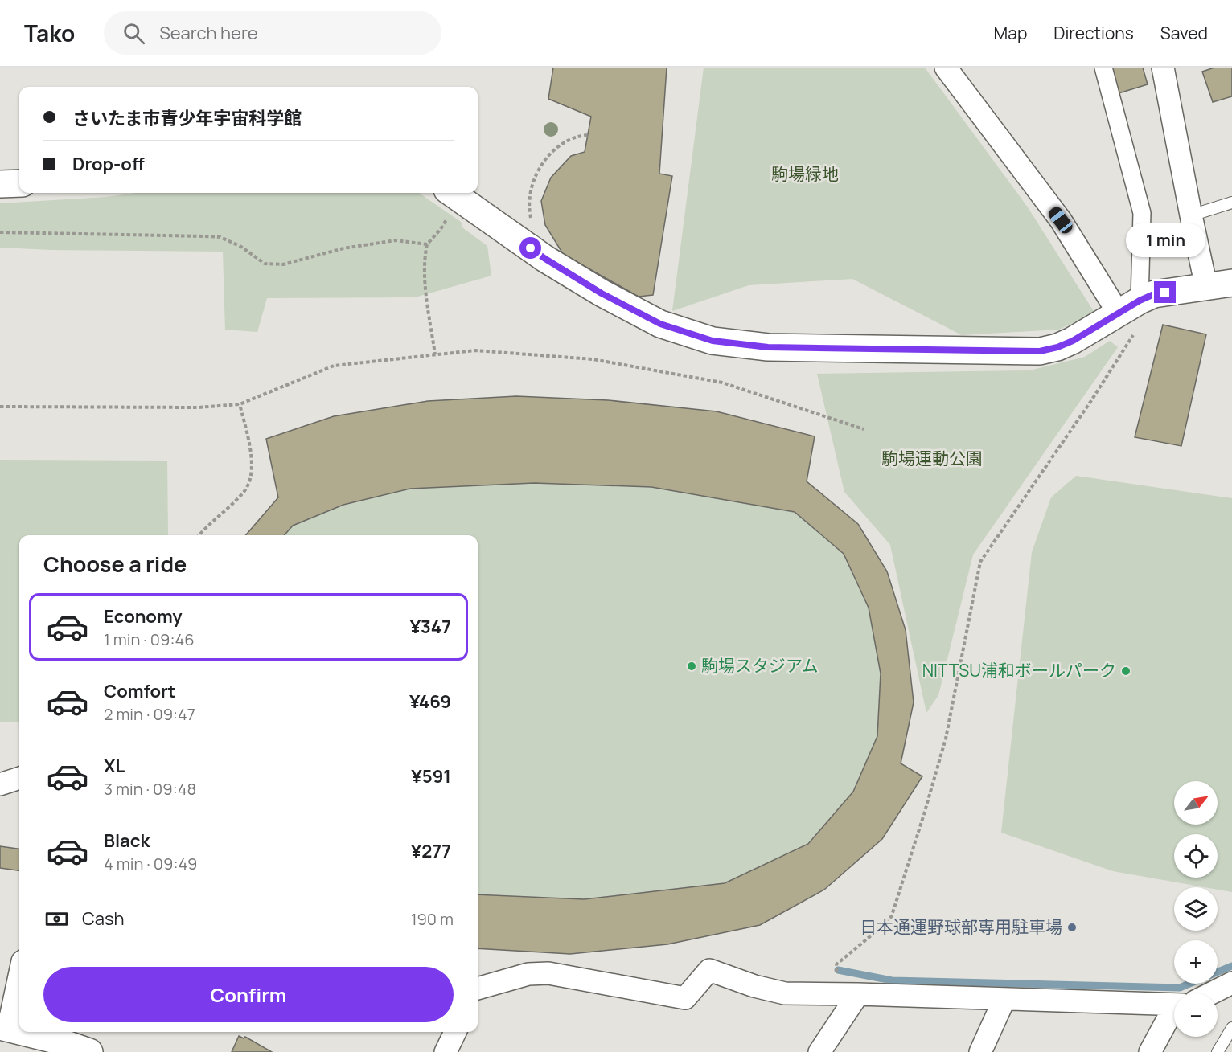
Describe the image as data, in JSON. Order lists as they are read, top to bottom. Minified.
{"parks":["駒場緑地","駒場運動公園"],"places":["駒場スタジアム","NITTSU浦和ボールパーク","日本通運野球部専用駐車場"],"north":"top right","page":{"header":"Tako","search":"Search here","nav":["Map","Directions","Saved"],"banner":["さいたま市青少年宇宙科学館","Drop-off"],"bubble":"1 min","heading":"Choose a ride","list":[{"name":"Economy","note":"1 min · 09:46","value":"¥347"},{"name":"Comfort","note":"2 min · 09:47","value":"¥469"},{"name":"XL","note":"3 min · 09:48","value":"¥591"},{"name":"Black","note":"4 min · 09:49","value":"¥277"}],"map_buttons":["+","−"],"pay":["Cash","190 m"],"buttons":"Confirm"}}
